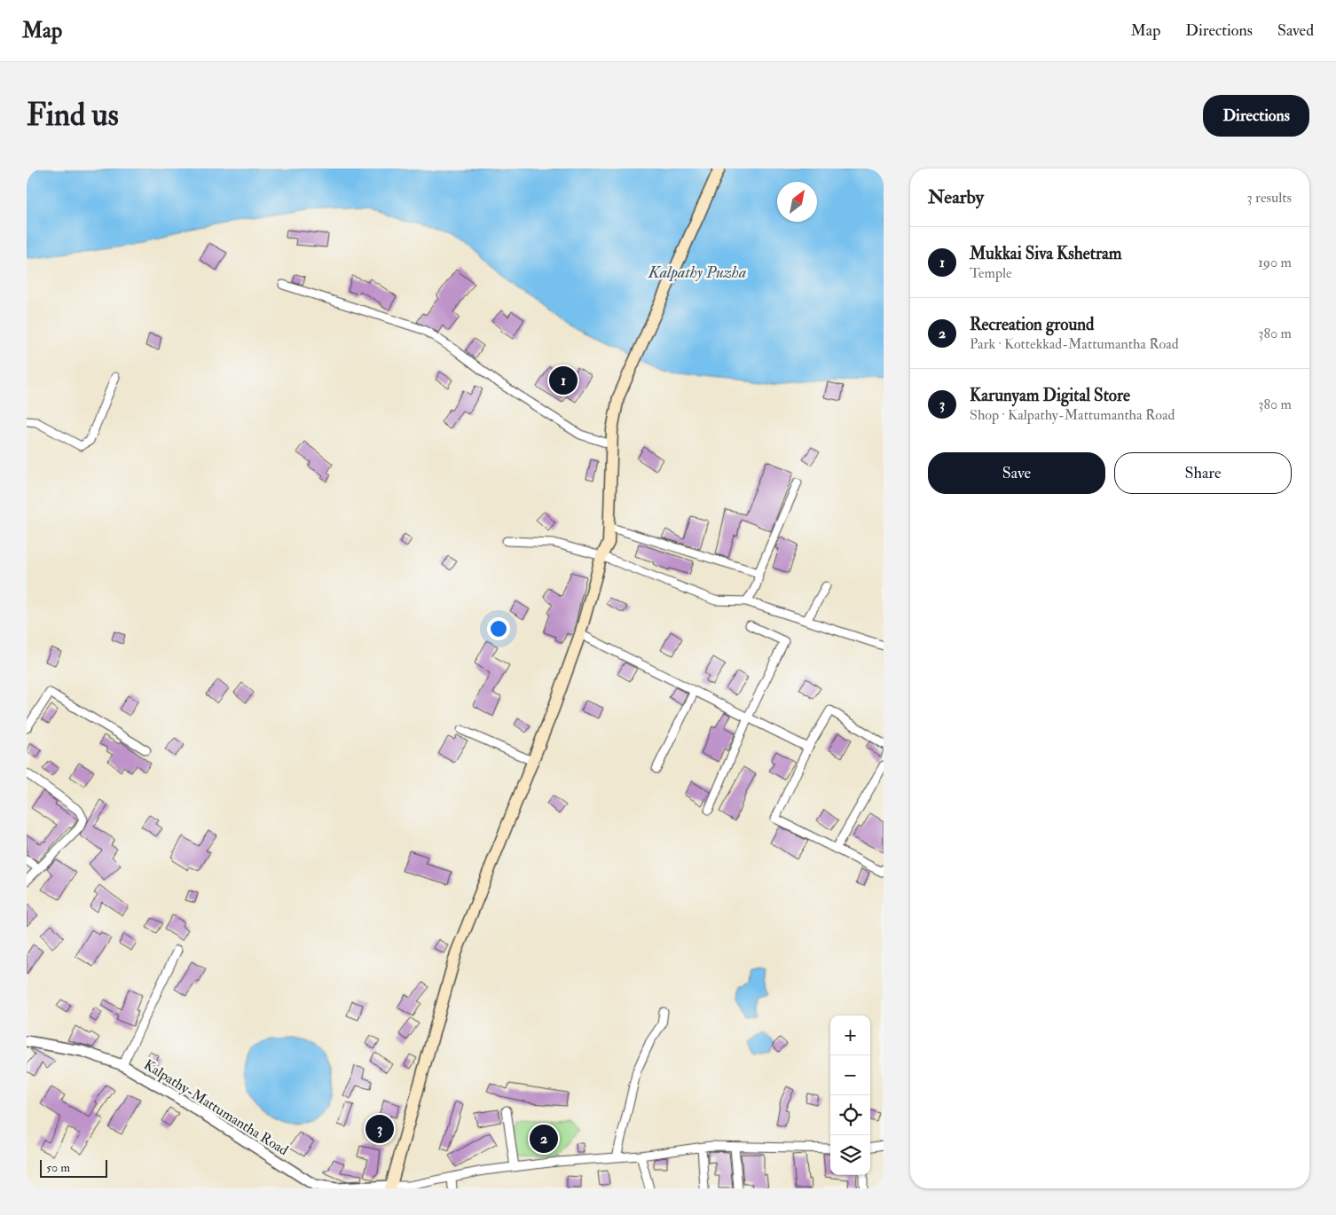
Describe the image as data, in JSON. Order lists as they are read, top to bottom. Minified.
{"streets":{"street":["Kalpathy-Mattumantha Road"]},"water":["Kalpathy Puzha"],"scale_bar":"50 m","north":"top right","page":{"header":"Map","nav":["Map","Directions","Saved"],"buttons":["Directions",["Save","Share"]],"title":"Find us","heading":["Nearby","3 results"],"list":[{"mark":"1","name":"Mukkai Siva Kshetram","note":"Temple","value":"190 m"},{"mark":"2","name":"Recreation ground","note":"Park · Kottekkad-Mattumantha Road","value":"380 m"},{"mark":"3","name":"Karunyam Digital Store","note":"Shop · Kalpathy-Mattumantha Road","value":"380 m"}],"pins":["1","3","2"],"map_buttons":["+","−"],"scale":"50 m"}}
